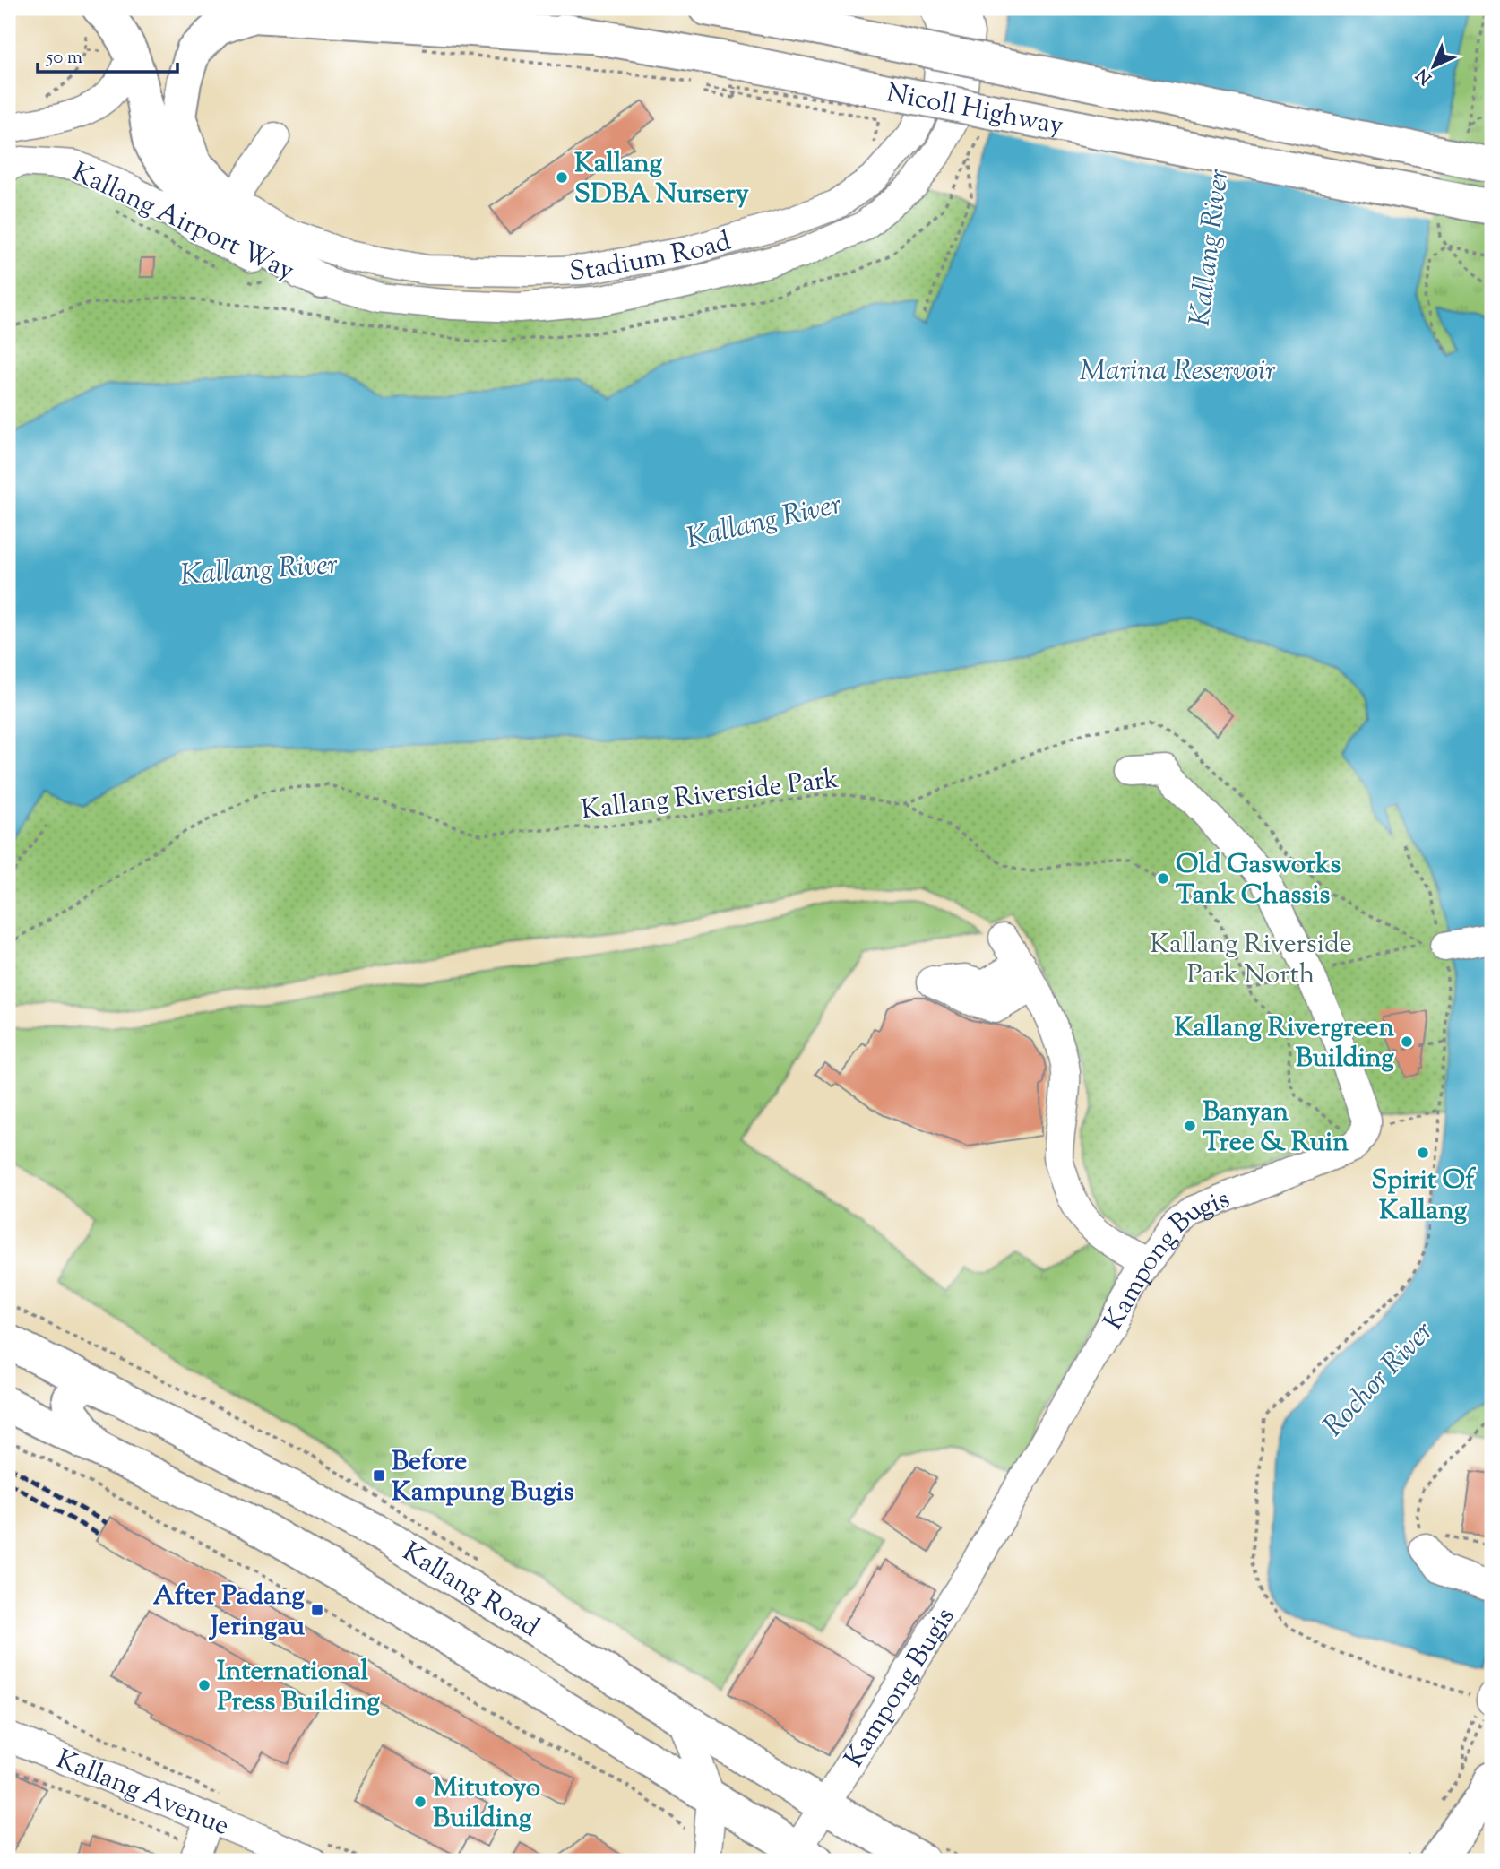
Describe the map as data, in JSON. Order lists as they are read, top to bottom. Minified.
{"streets":{"main road":["Nicoll Highway","Kallang Road"],"street":["Kallang Airport Way","Stadium Road","Kampong Bugis","Kallang Avenue"],"path":["Kallang Riverside Park"]},"crossings":[["Kallang Airport Way","Stadium Road"],["Kampong Bugis","Kallang Road"]],"water":["Kallang River","Marina Reservoir","Rochor River"],"parks":["Kallang Riverside Park North"],"places":{"other":["Kallang SDBA Nursery","Old Gasworks Tank Chassis","Kallang Rivergreen Building","Banyan Tree & Ruin","Spirit Of Kallang","International Press Building","Mitutoyo Building"],"transit":["Before Kampung Bugis","After Padang Jeringau"]},"scale_bar":"50 m","north":"bottom left"}
